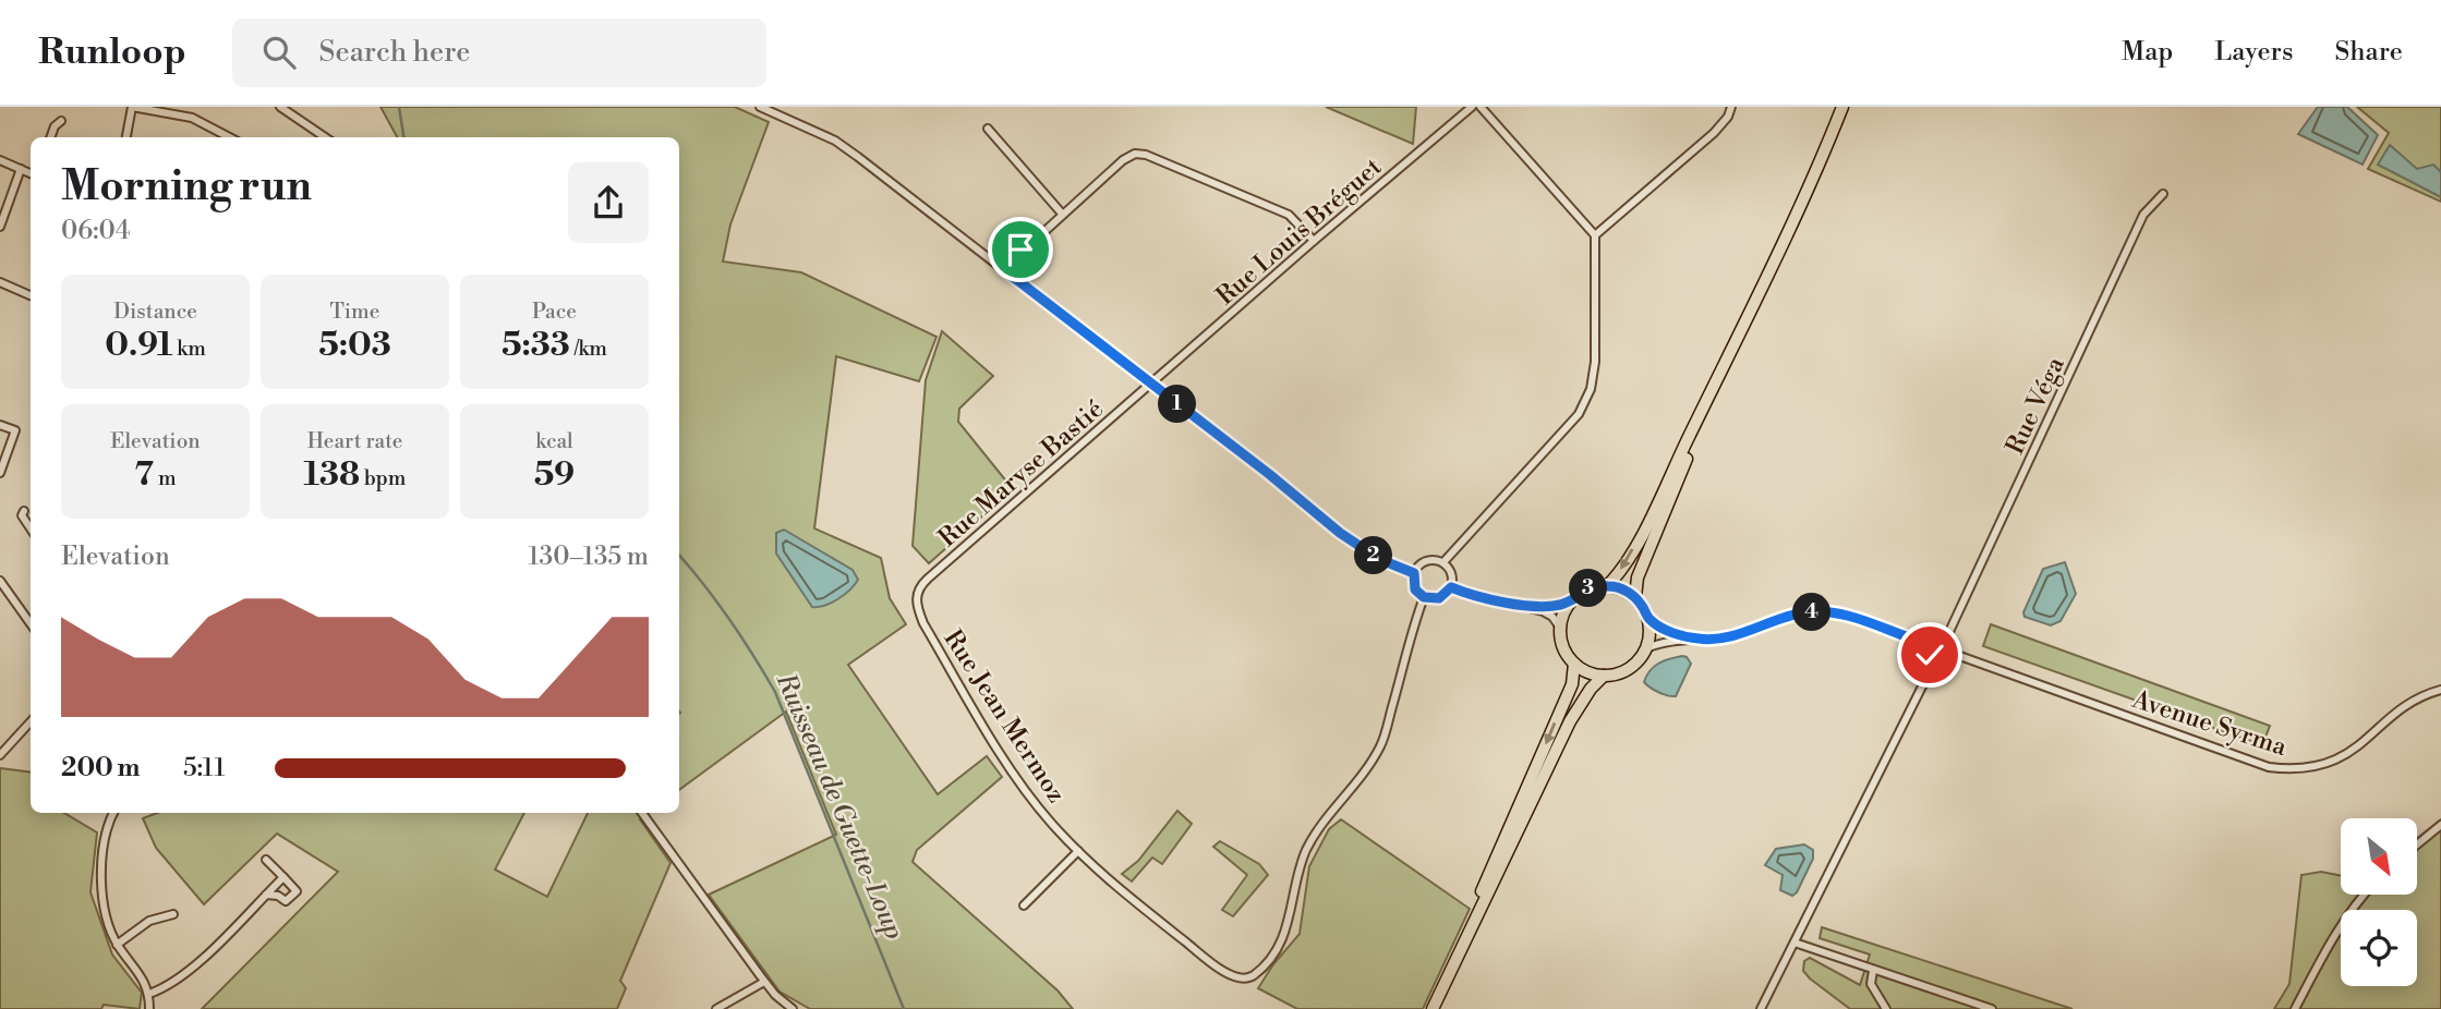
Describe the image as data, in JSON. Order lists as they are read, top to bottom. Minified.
{"streets":{"street":["Rue Louis Bréguet","Rue Véga","Rue Maryse Bastié","Rue Jean Mermoz","Avenue Syrma"]},"crossings":[["Rue Louis Bréguet","Rue Maryse Bastié"],["Rue Véga","Avenue Syrma"],["Rue Maryse Bastié","Rue Jean Mermoz"]],"water":["Ruisseau de Guette-Loup"],"north":"bottom right","page":{"header":"Runloop","search":"Search here","nav":["Map","Layers","Share"],"heading":["Morning run","06:04"],"stats":[["Distance","0.91 km"],["Time","5:03"],["Pace","5:33 /km"],["Elevation","7 m"],["Heart rate","138 bpm"],["kcal","59"]],"pins":["1","2","3","4"],"chart":["Elevation","130–135 m"],"list":[{"name":"200 m","note":"5:11"}]}}
